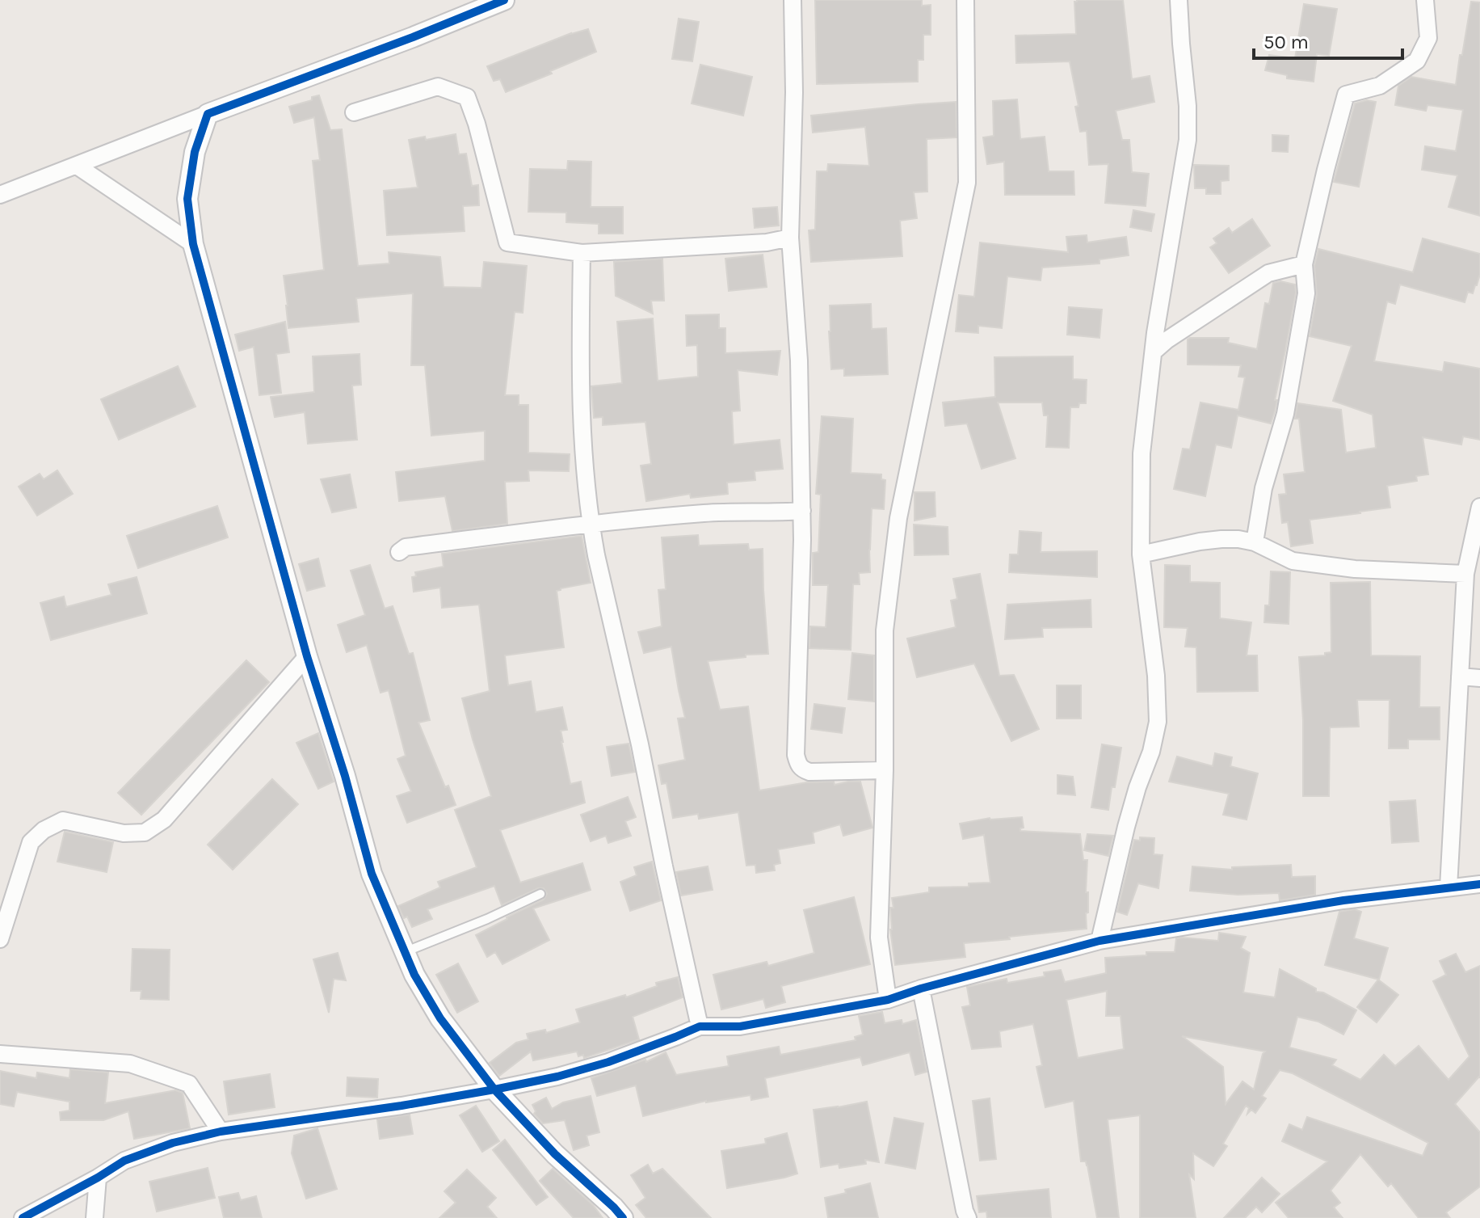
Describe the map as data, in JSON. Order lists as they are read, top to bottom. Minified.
{"scale_bar":"50 m"}
